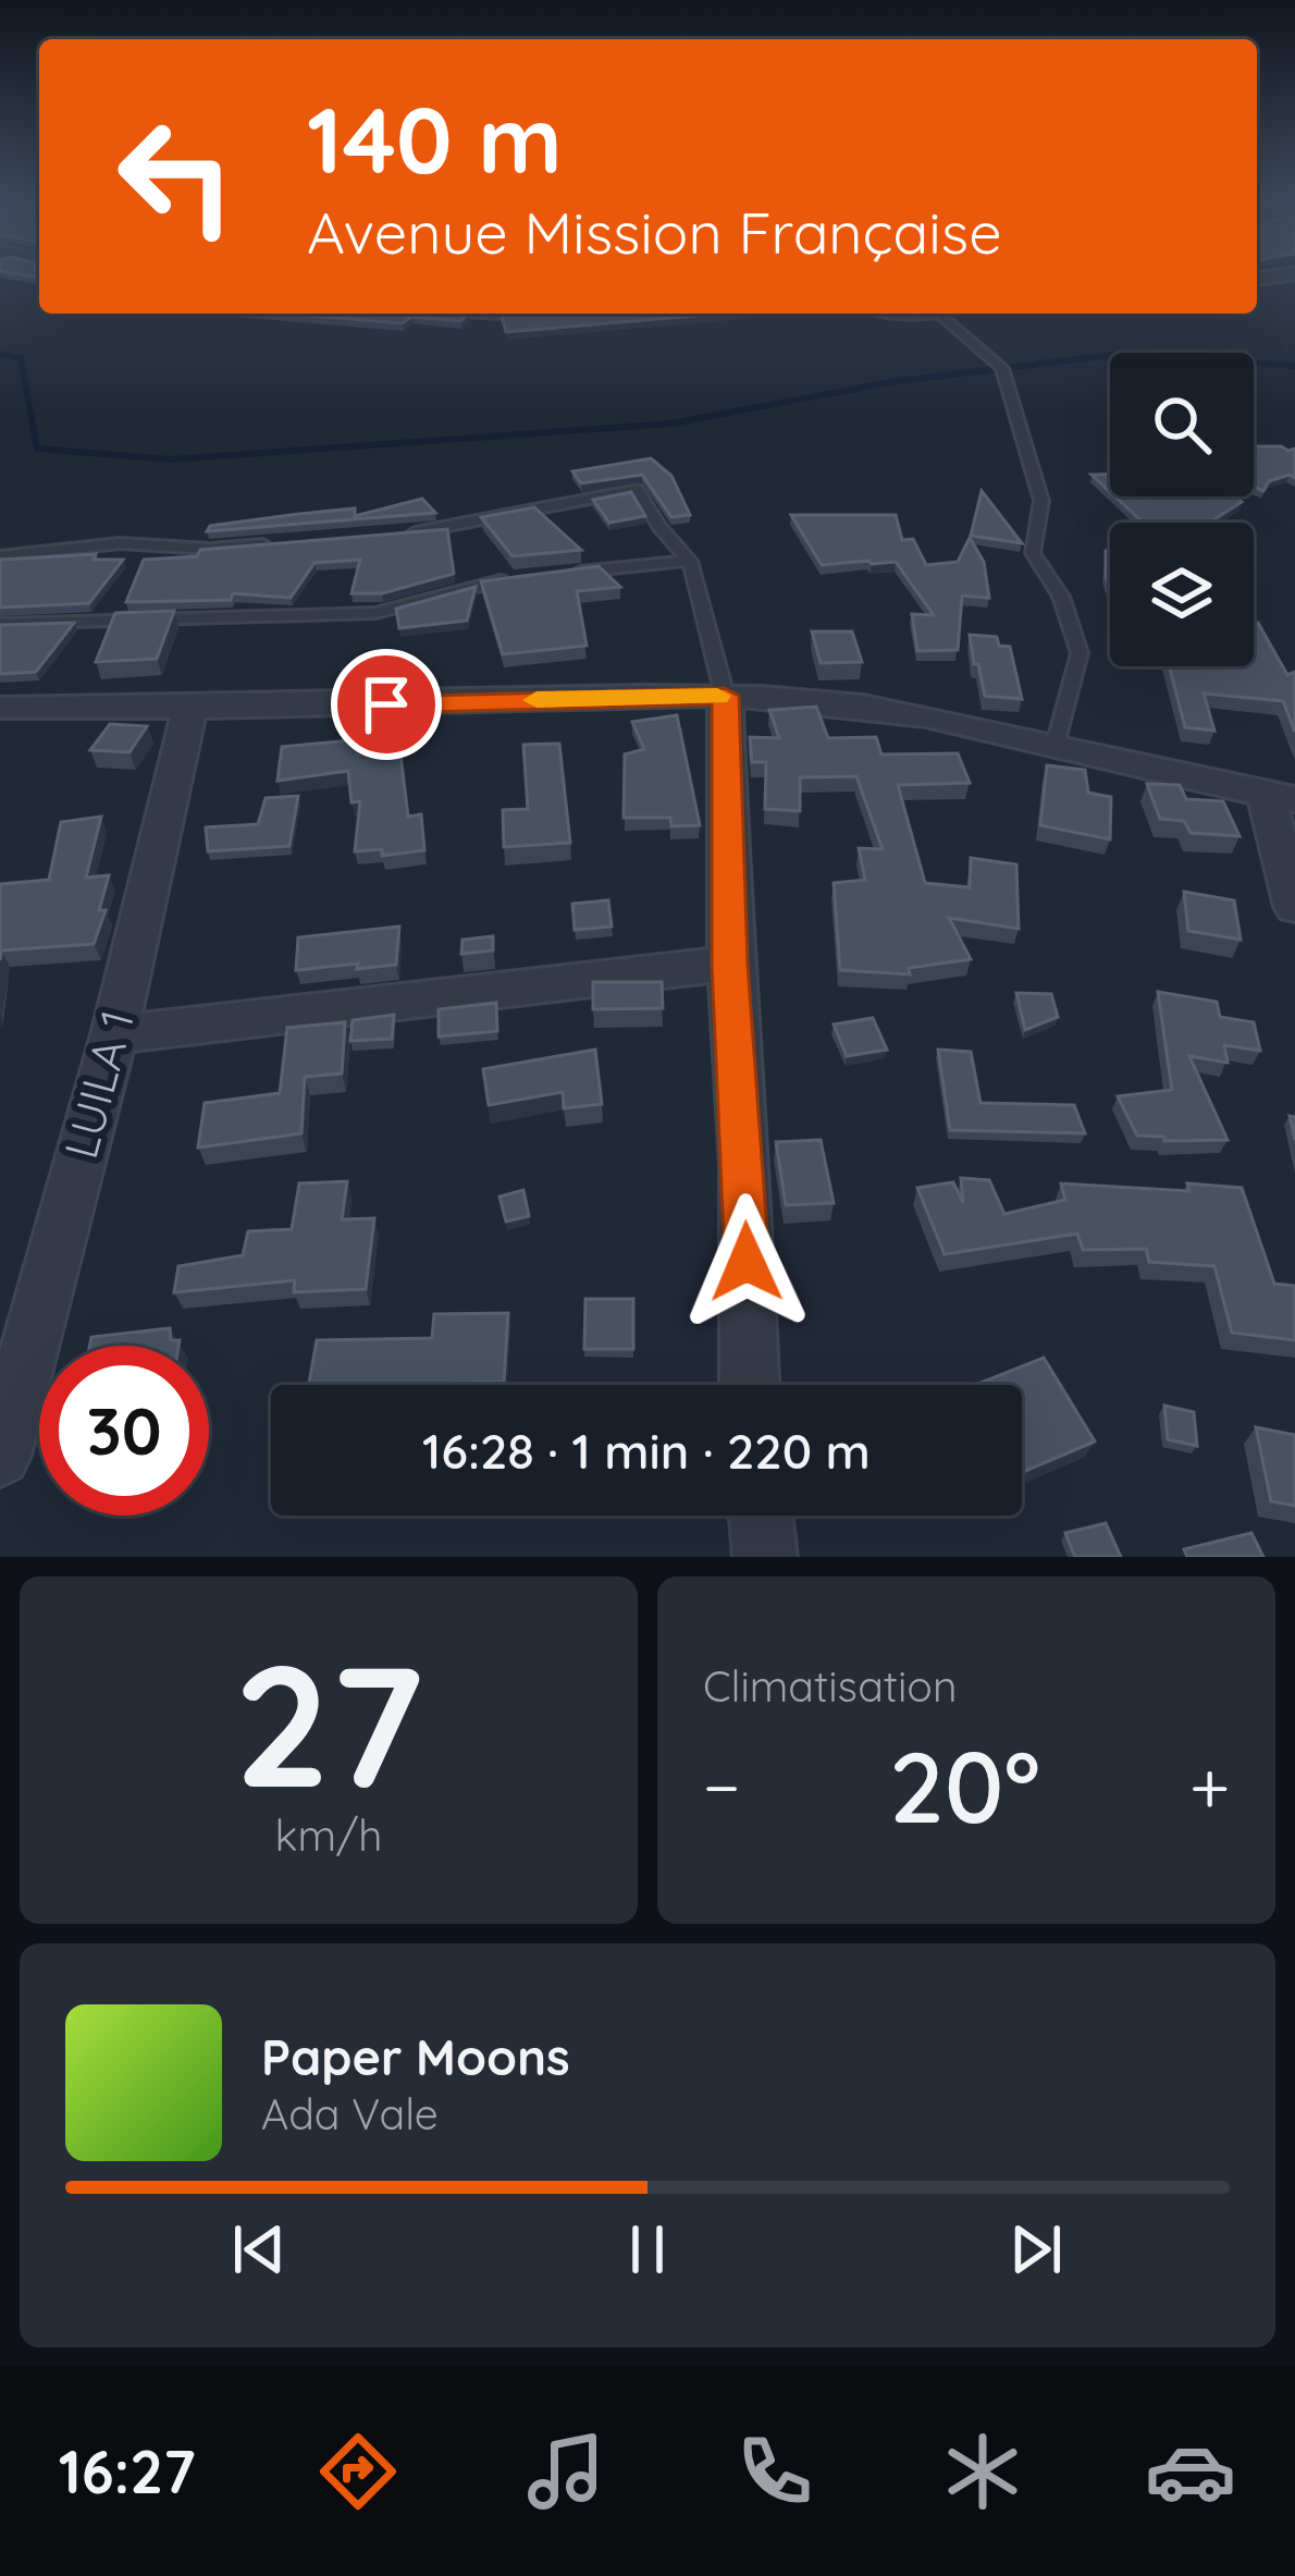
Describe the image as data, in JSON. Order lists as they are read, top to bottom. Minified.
{"streets":{"street":["LUILA 1"]},"page":{"turn":["140 m","Avenue Mission Française"],"limit":"30","trip":"16:28 · 1 min · 220 m","tile":[["27","km/h"],"Climatisation"],"heat":["−","20°","+"],"song":["Paper Moons","Ada Vale"],"tabs":"16:27"}}
